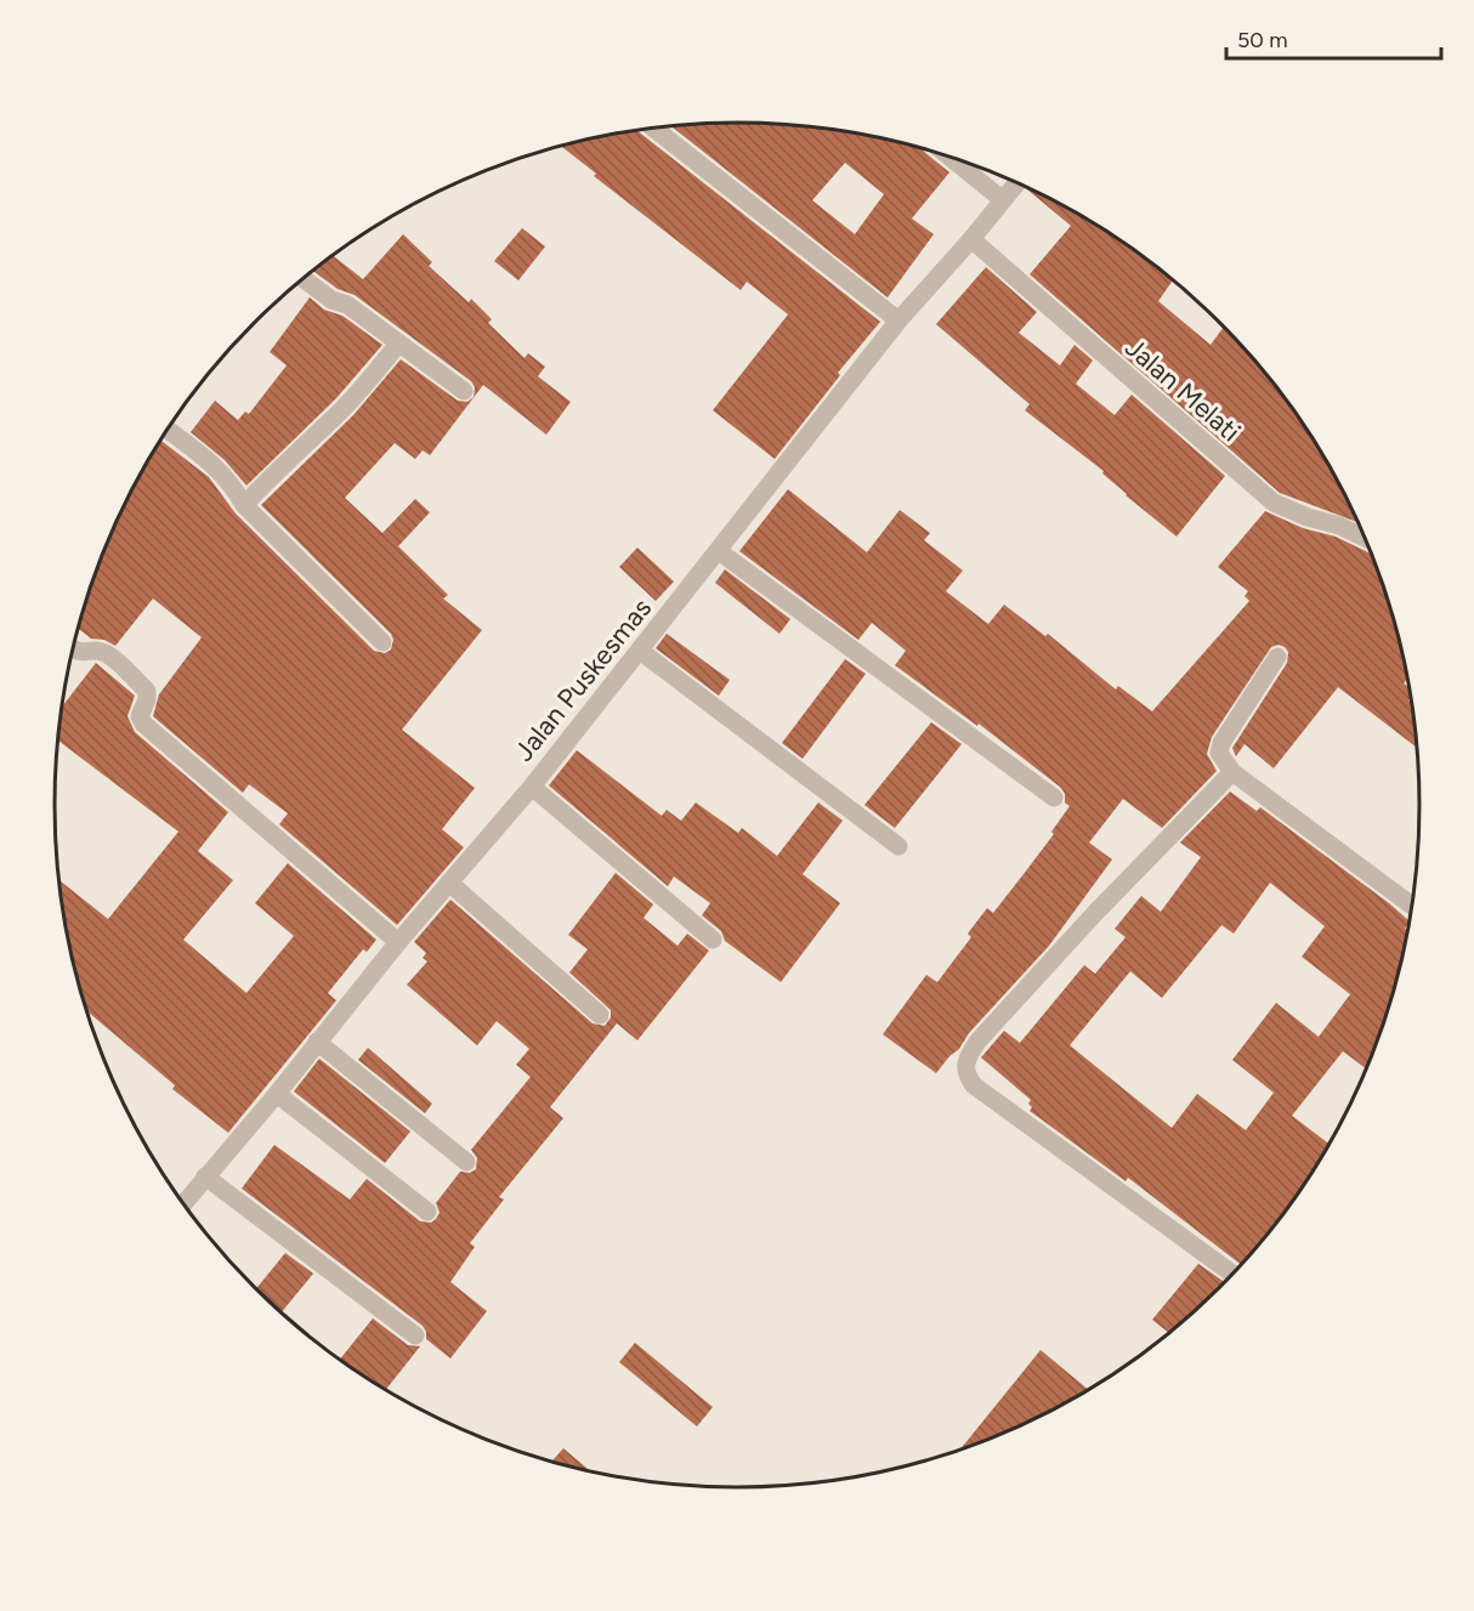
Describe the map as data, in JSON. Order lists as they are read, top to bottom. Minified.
{"streets":{"street":["Jalan Melati","Jalan Puskesmas"]},"crossings":[["Jalan Melati","Jalan Puskesmas"]],"scale_bar":"50 m"}
